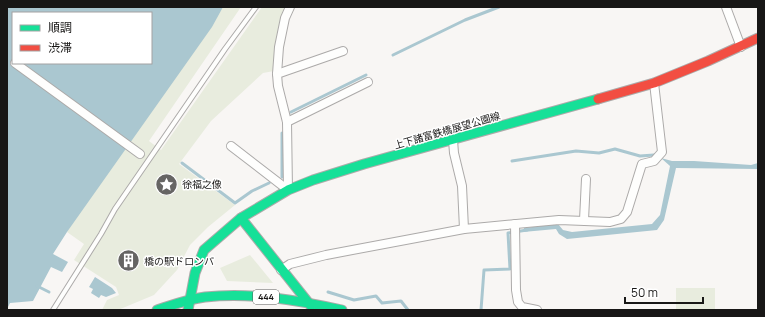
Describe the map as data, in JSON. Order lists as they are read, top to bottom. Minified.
{"streets":{"main road":["上下諸富鉄橋展望公園線","444"]},"crossings":[["上下諸富鉄橋展望公園線","444"]],"places":{"place":["徐福之像"],"building":["橋の駅ドロンパ"]},"legend":["順調","渋滞"],"scale_bar":"50 m"}
